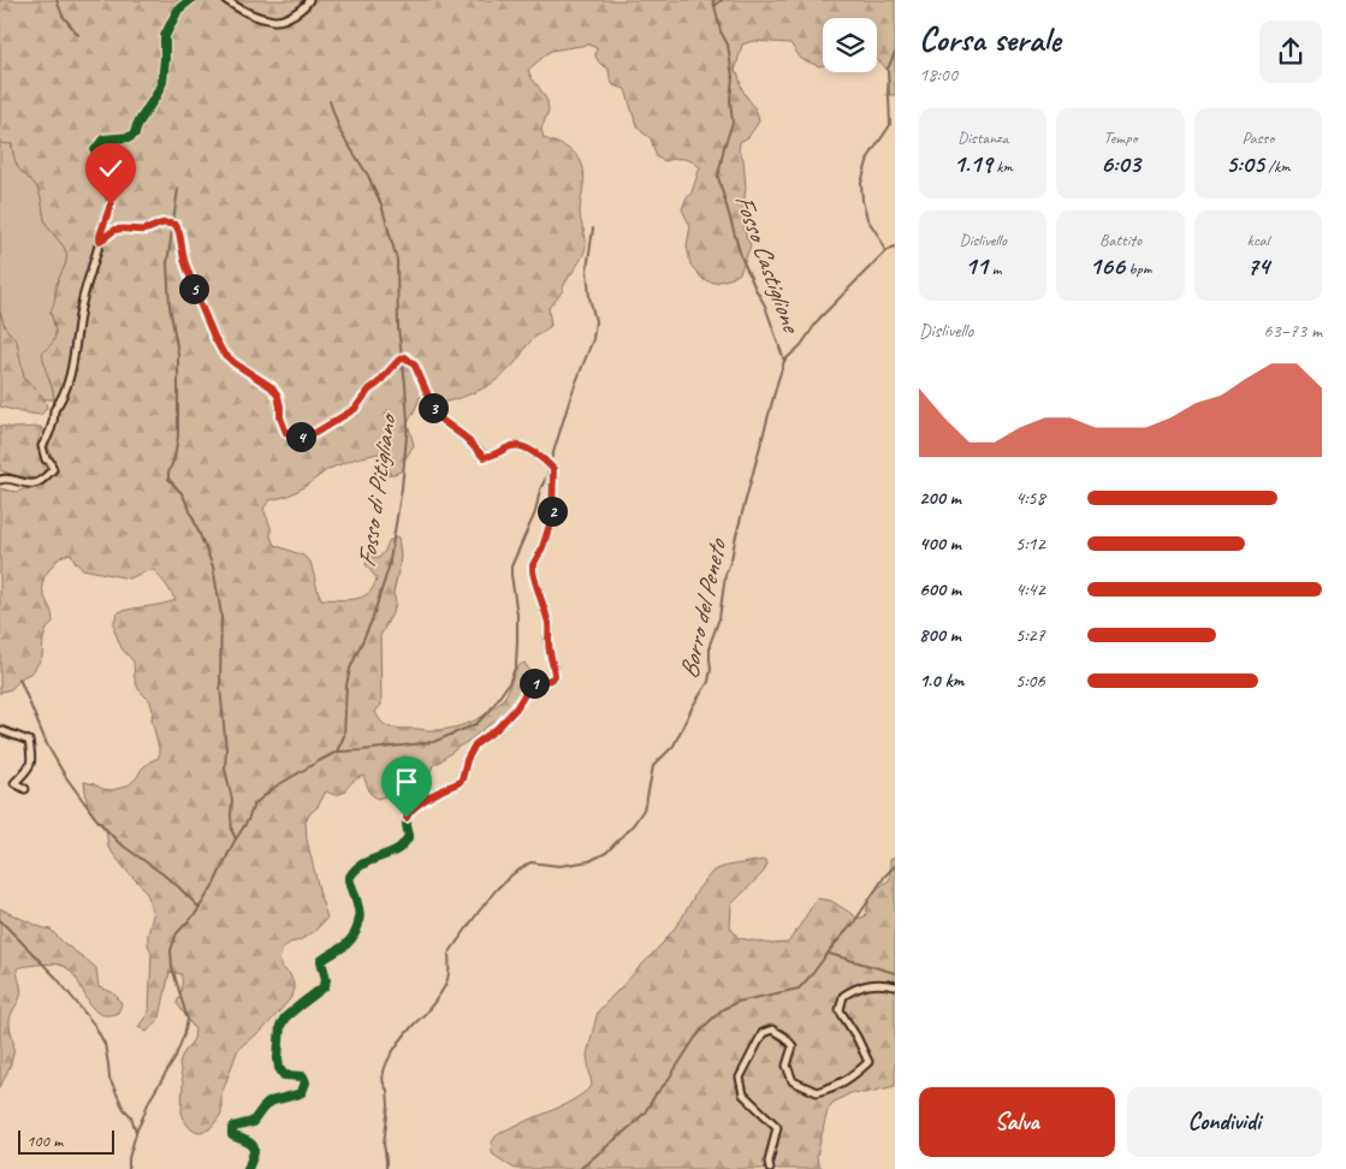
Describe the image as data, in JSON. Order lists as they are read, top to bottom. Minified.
{"water":["Fosso Castiglione","Fosso di Pitigliano","Borro del Peneto"],"scale_bar":"100 m","page":{"heading":["Corsa serale","18:00"],"stats":[["Distanza","1.19 km"],["Tempo","6:03"],["Passo","5:05 /km"],["Dislivello","11 m"],["Battito","166 bpm"],["kcal","74"]],"pins":["5","3","4","2","1"],"chart":["Dislivello","63–73 m"],"list":[{"name":"200 m","note":"4:58"},{"name":"400 m","note":"5:12"},{"name":"600 m","note":"4:42"},{"name":"800 m","note":"5:27"},{"name":"1.0 km","note":"5:06"}],"buttons":["Salva","Condividi"],"scale":"100 m"}}
